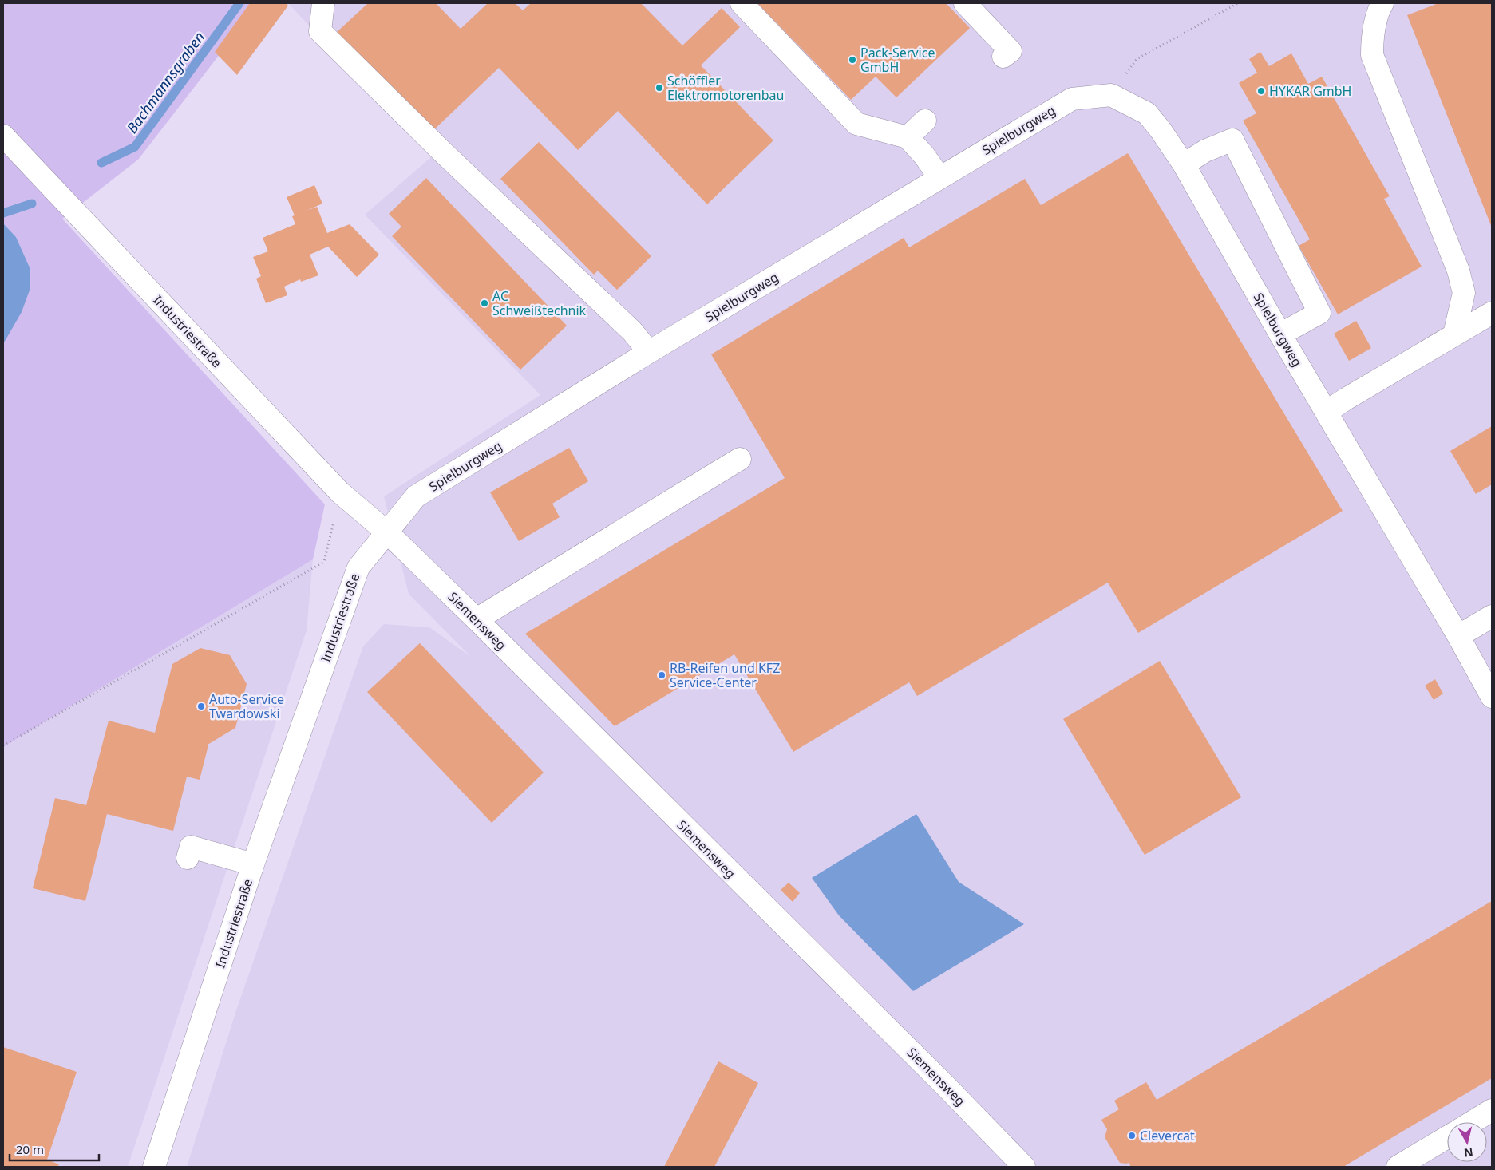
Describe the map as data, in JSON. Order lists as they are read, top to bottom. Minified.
{"streets":{"street":["Spielburgweg","Industriestraße","Siemensweg"]},"crossings":[["Spielburgweg","Industriestraße"],["Spielburgweg","Siemensweg"],["Industriestraße","Siemensweg"]],"water":["Bachmannsgraben"],"places":["Pack-Service GmbH","Schöffler Elektromotorenbau","HYKAR GmbH","AC Schweißtechnik","RB-Reifen und KFZ Service-Center","Auto-Service Twardowski","Clevercat"],"scale_bar":"20 m","north":"bottom"}
